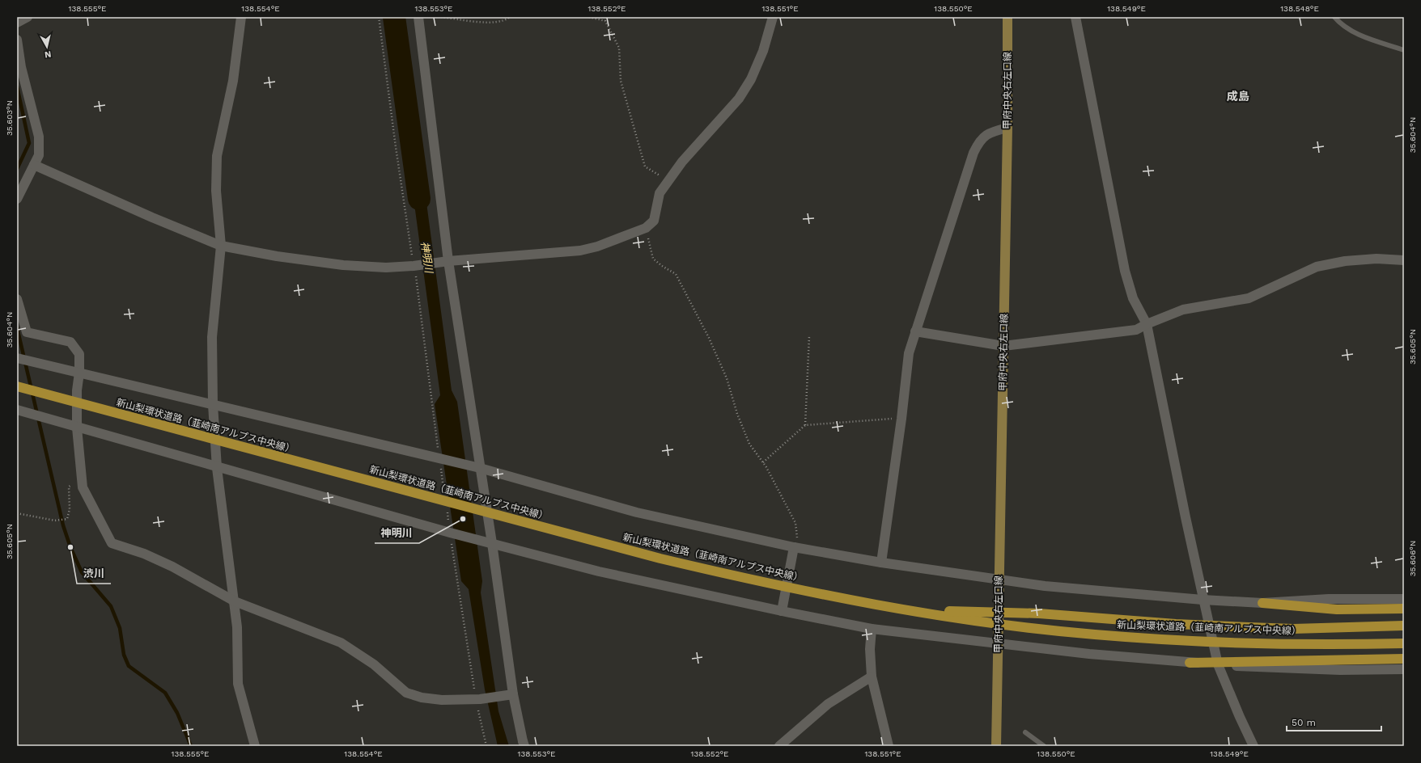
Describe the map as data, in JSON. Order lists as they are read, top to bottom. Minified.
{"streets":{"highway":["新山梨環状道路（韮崎南アルプス中央線）"],"main road":["甲府中央右左口線"]},"districts":["成島"],"water":["神明川"],"places":["神明川","渋川"],"scale_bar":"50 m","north":"bottom","coordinates":["138.555°E","138.554°E","138.553°E","138.552°E","138.551°E","138.550°E","138.549°E","138.548°E","35.603°N","35.604°N","35.605°N","35.606°N"]}
